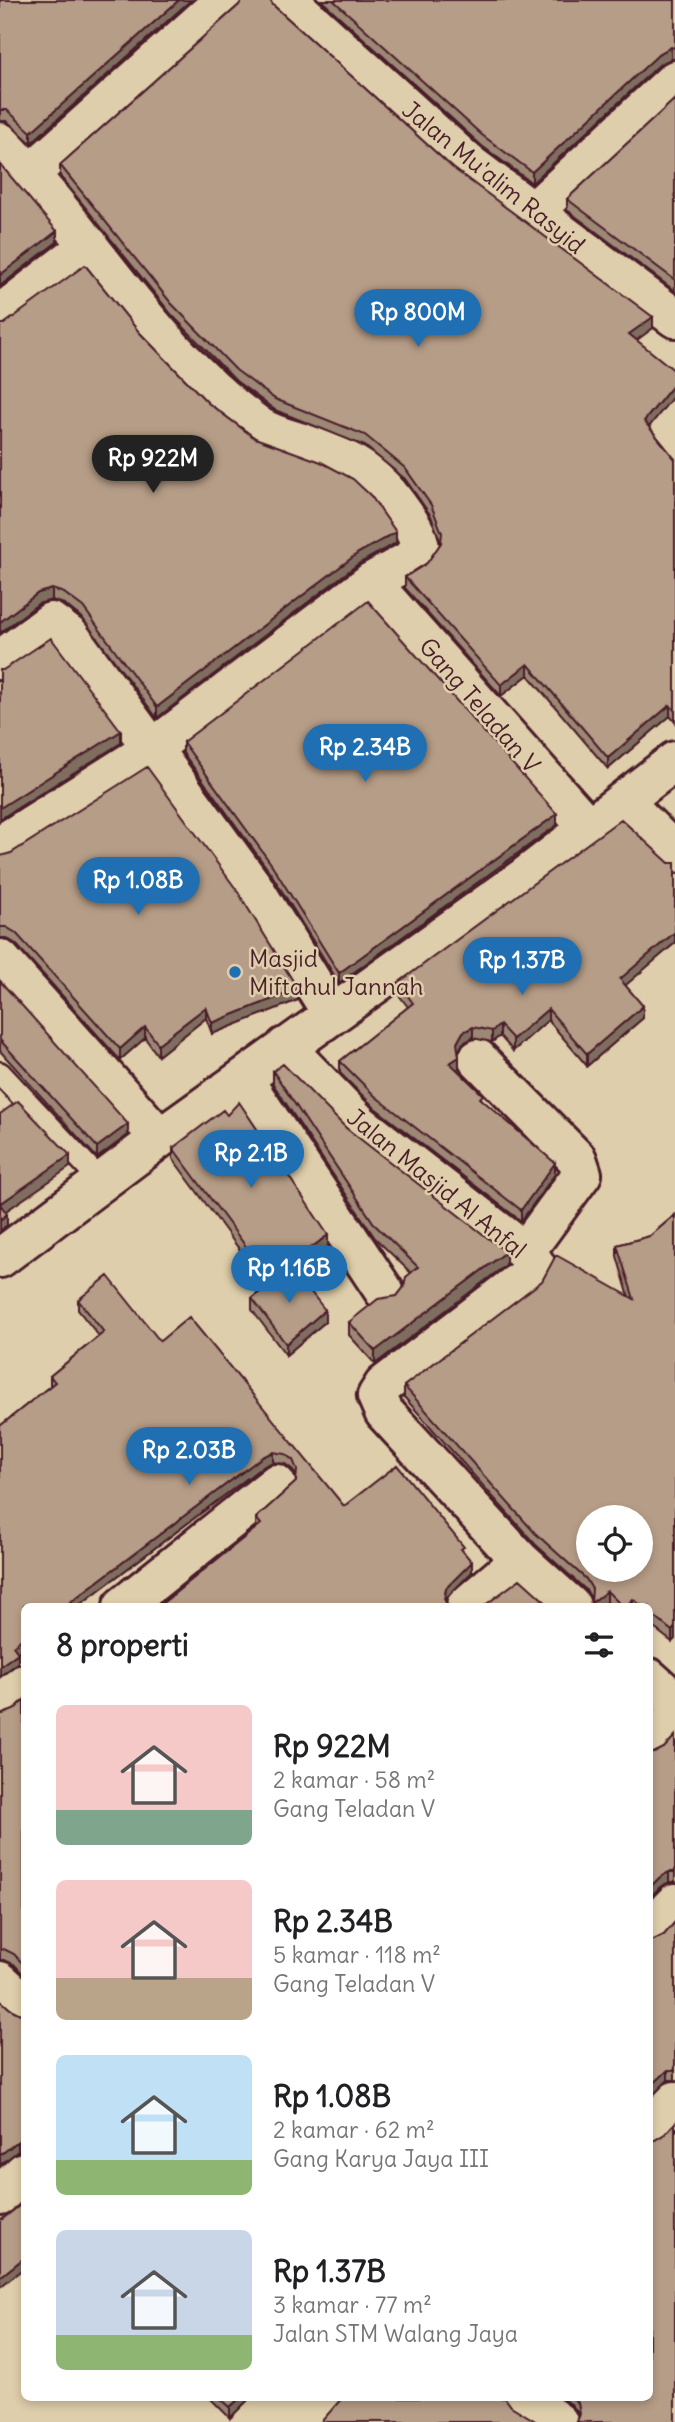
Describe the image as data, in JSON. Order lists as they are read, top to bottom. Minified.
{"streets":{"street":["Jalan Mu'alim Rasyid","Gang Teladan V","Jalan Masjid Al Anfal"]},"places":["Masjid Miftahul Jannah"],"page":{"price":["Rp 800M","Rp 922M","Rp 2.34B","Rp 1.08B","Rp 1.37B","Rp 2.1B","Rp 1.16B","Rp 2.03B"],"heading":"8 properti","list":[{"name":"Rp 922M","note":"2 kamar · 58 m² · Gang Teladan V"},{"name":"Rp 2.34B","note":"5 kamar · 118 m² · Gang Teladan V"},{"name":"Rp 1.08B","note":"2 kamar · 62 m² · Gang Karya Jaya III"},{"name":"Rp 1.37B","note":"3 kamar · 77 m² · Jalan STM Walang Jaya"}]}}
